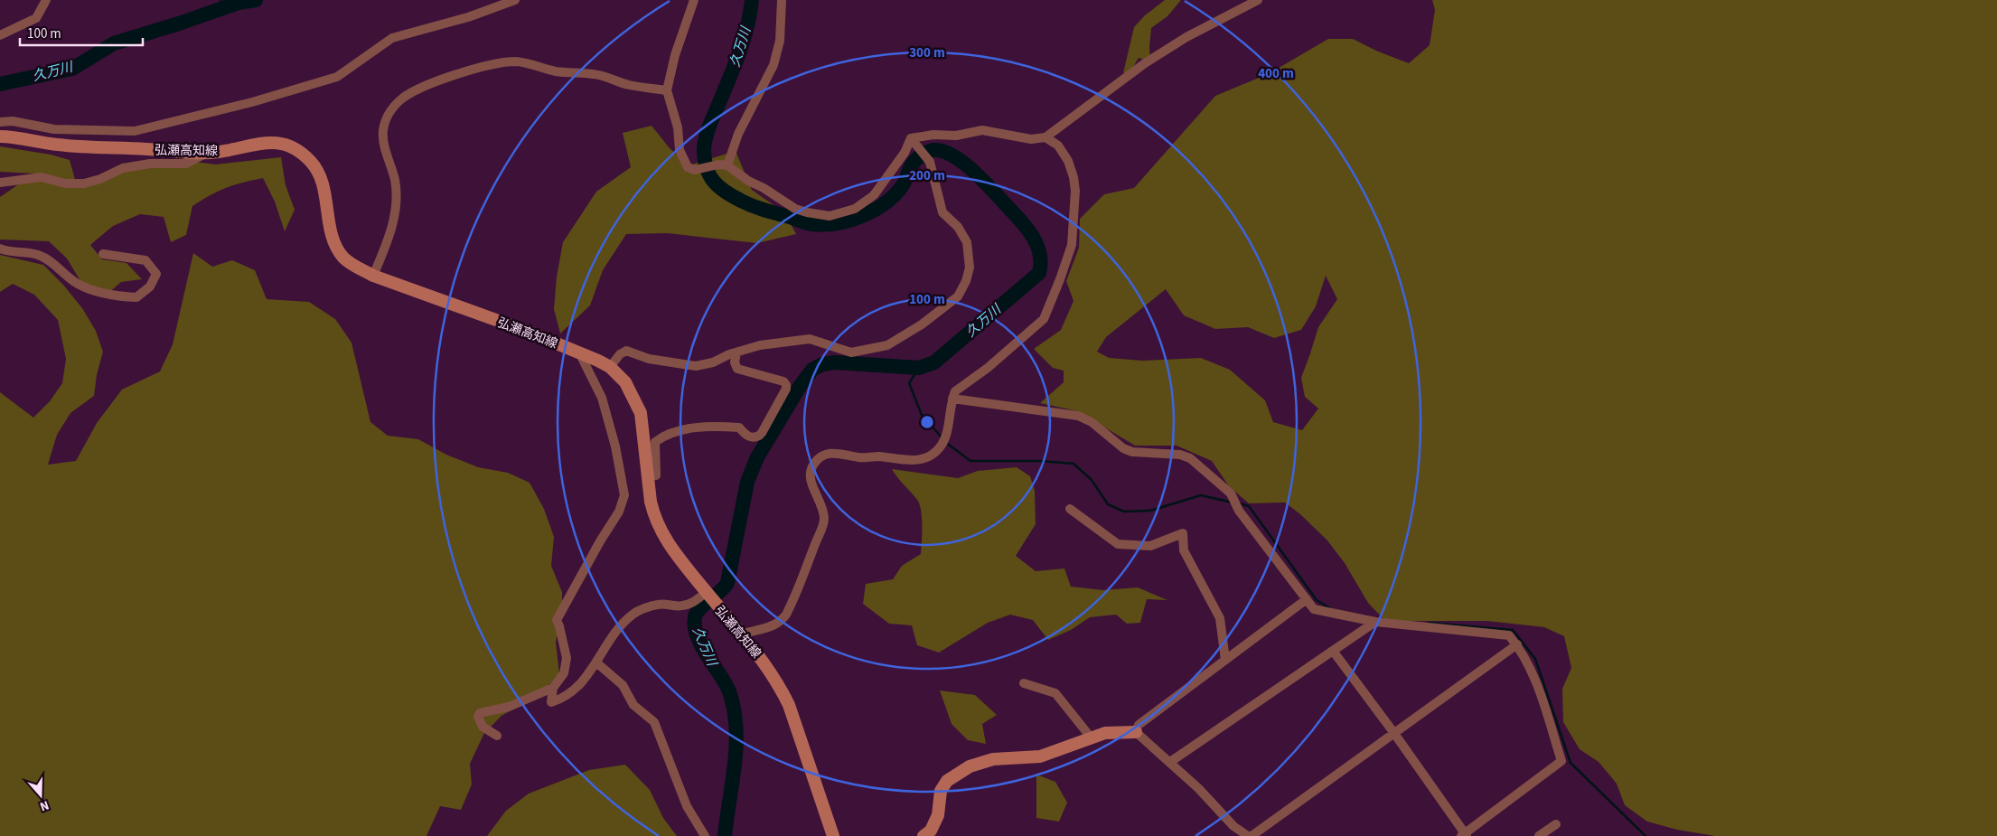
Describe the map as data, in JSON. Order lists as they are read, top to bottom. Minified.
{"streets":{"main road":["弘瀬高知線"]},"water":["久万川"],"scale_bar":"100 m","north":"bottom","rings":["300 m","400 m","200 m","100 m"]}
